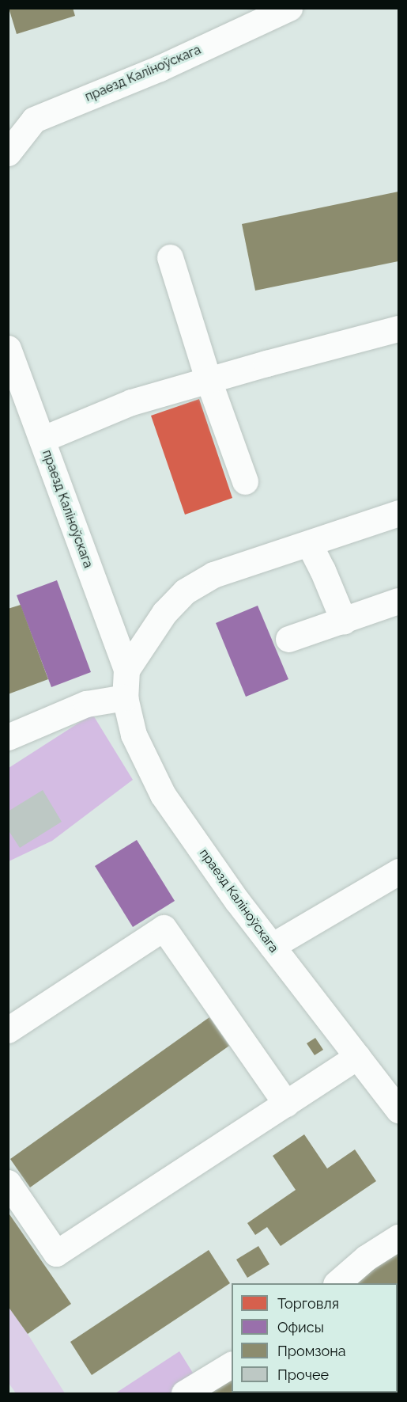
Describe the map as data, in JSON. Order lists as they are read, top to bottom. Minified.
{"streets":{"street":["праезд Каліноўскага"]},"legend":["Торговля","Офисы","Промзона","Прочее"]}
